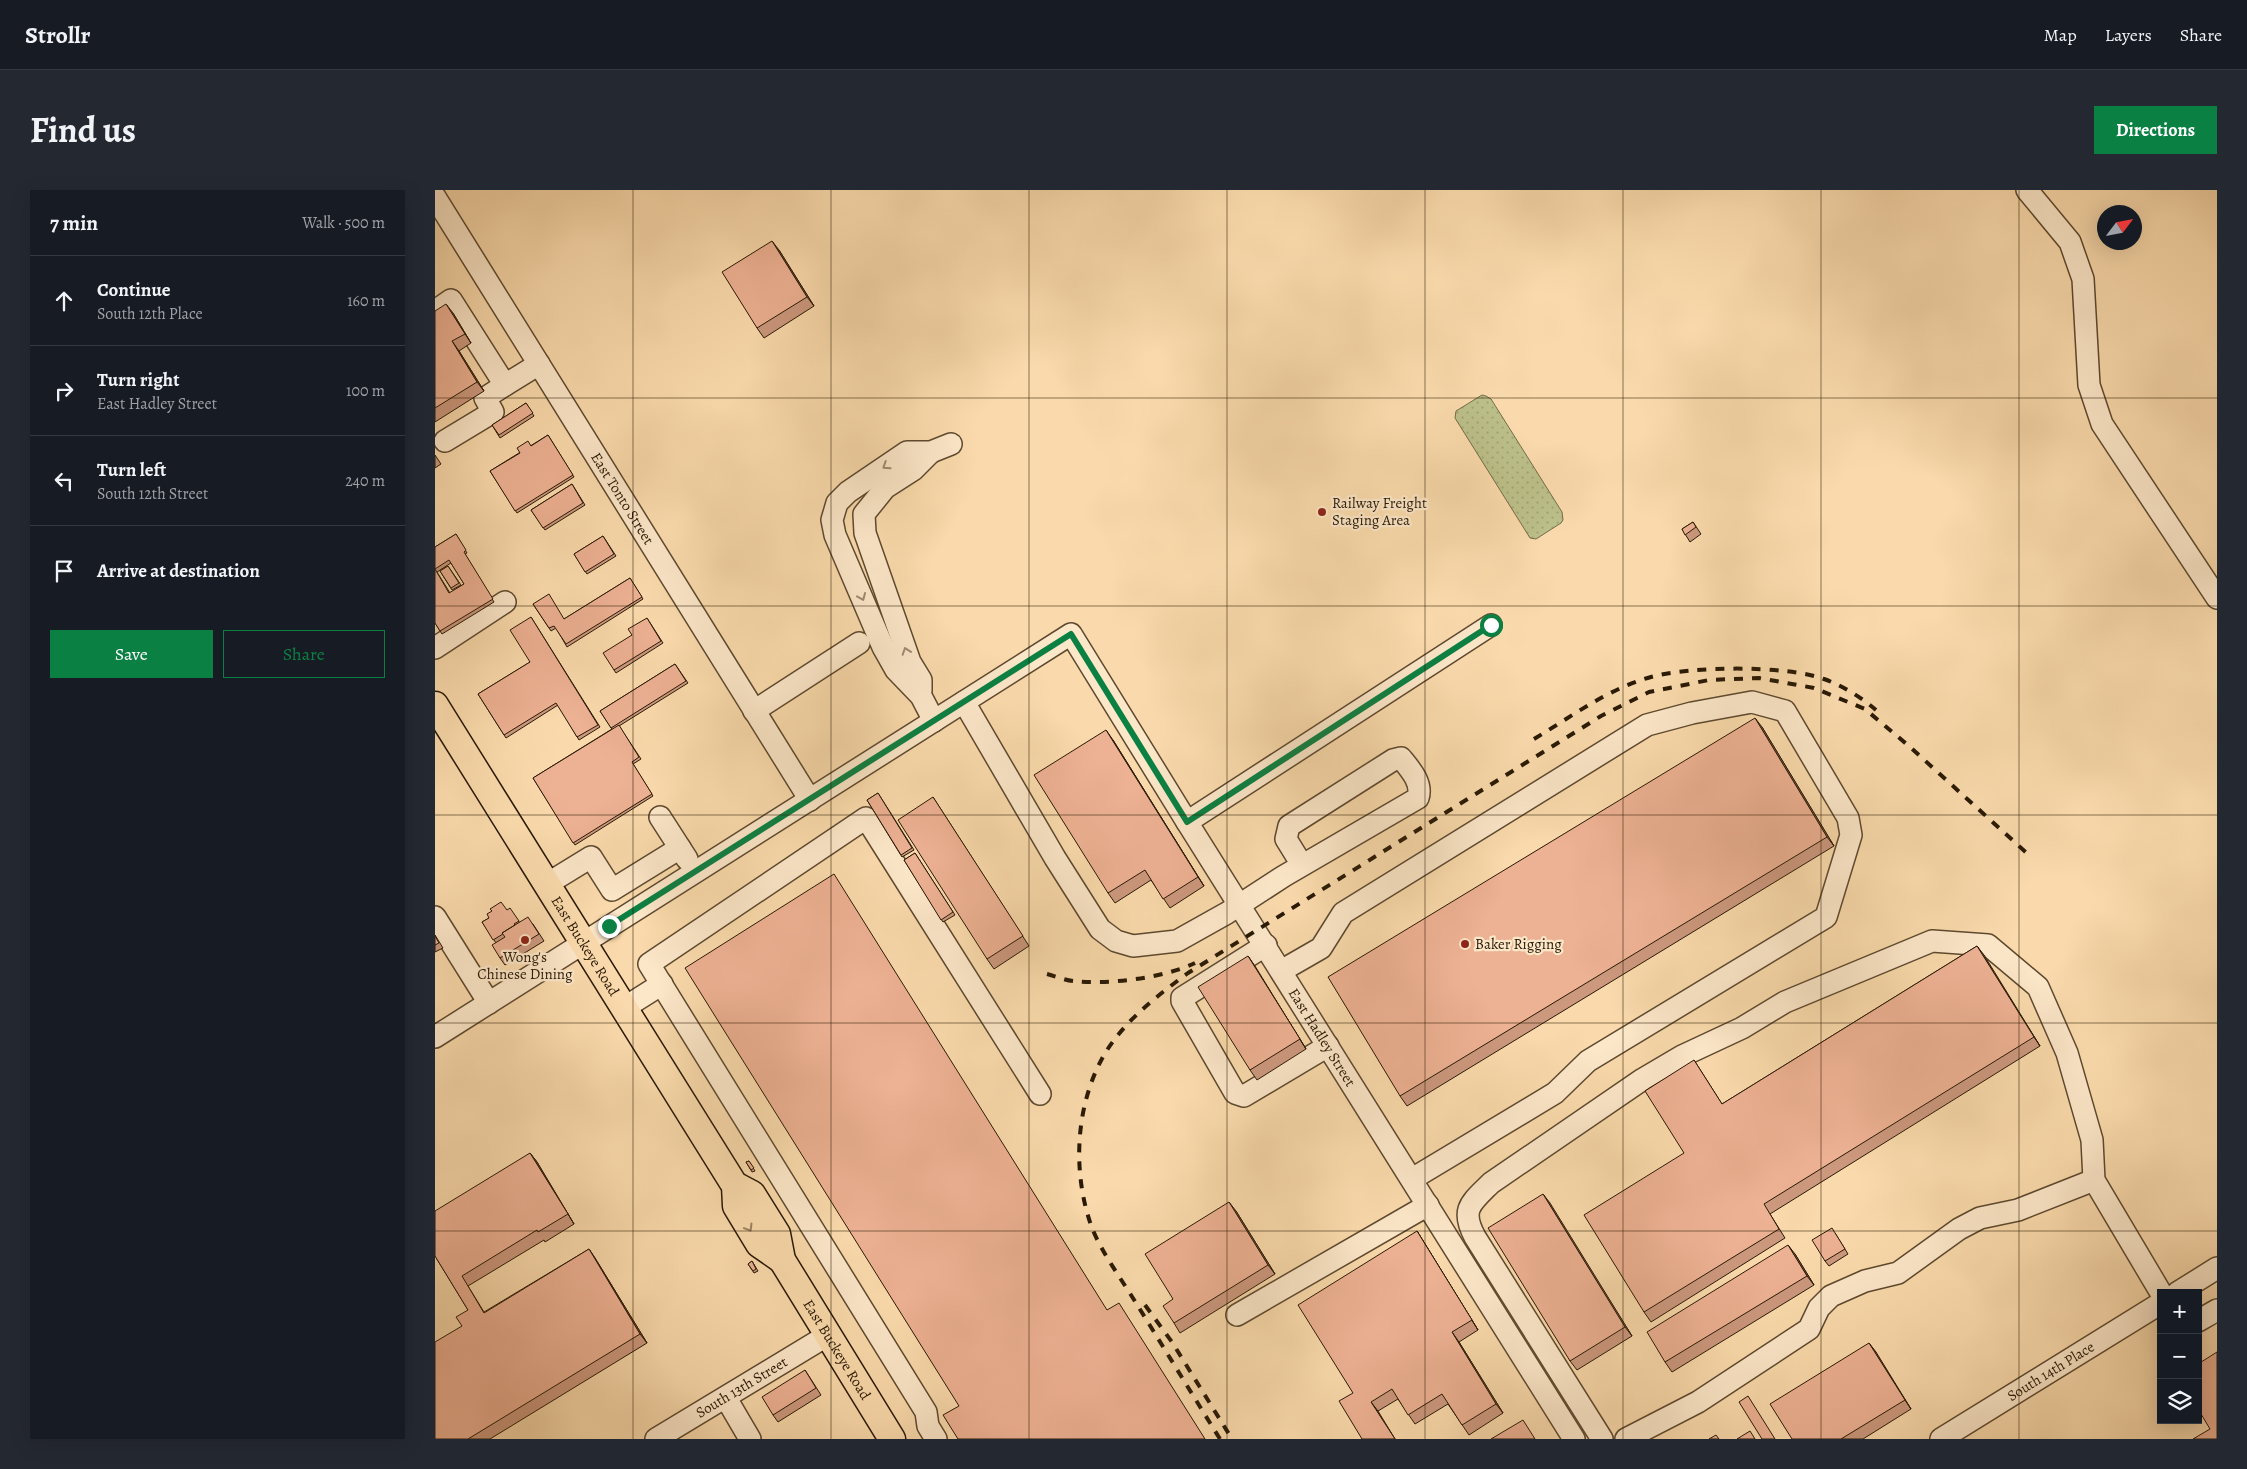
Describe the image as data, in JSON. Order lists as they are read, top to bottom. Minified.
{"streets":{"main road":["East Buckeye Road"],"street":["East Tonto Street","East Hadley Street","South 14th Place","South 13th Street"]},"crossings":[["East Buckeye Road","South 13th Street"]],"places":["Railway Freight Staging Area","Wong's Chinese Dining","Baker Rigging"],"north":"top right","page":{"header":"Strollr","nav":["Map","Layers","Share"],"title":"Find us","buttons":["Directions",["Save","Share"]],"heading":["7 min","Walk · 500 m"],"list":[["Continue","South 12th Place","160 m"],["Turn right","East Hadley Street","100 m"],["Turn left","South 12th Street","240 m"],"Arrive at destination"],"map_buttons":["+","−"]}}
